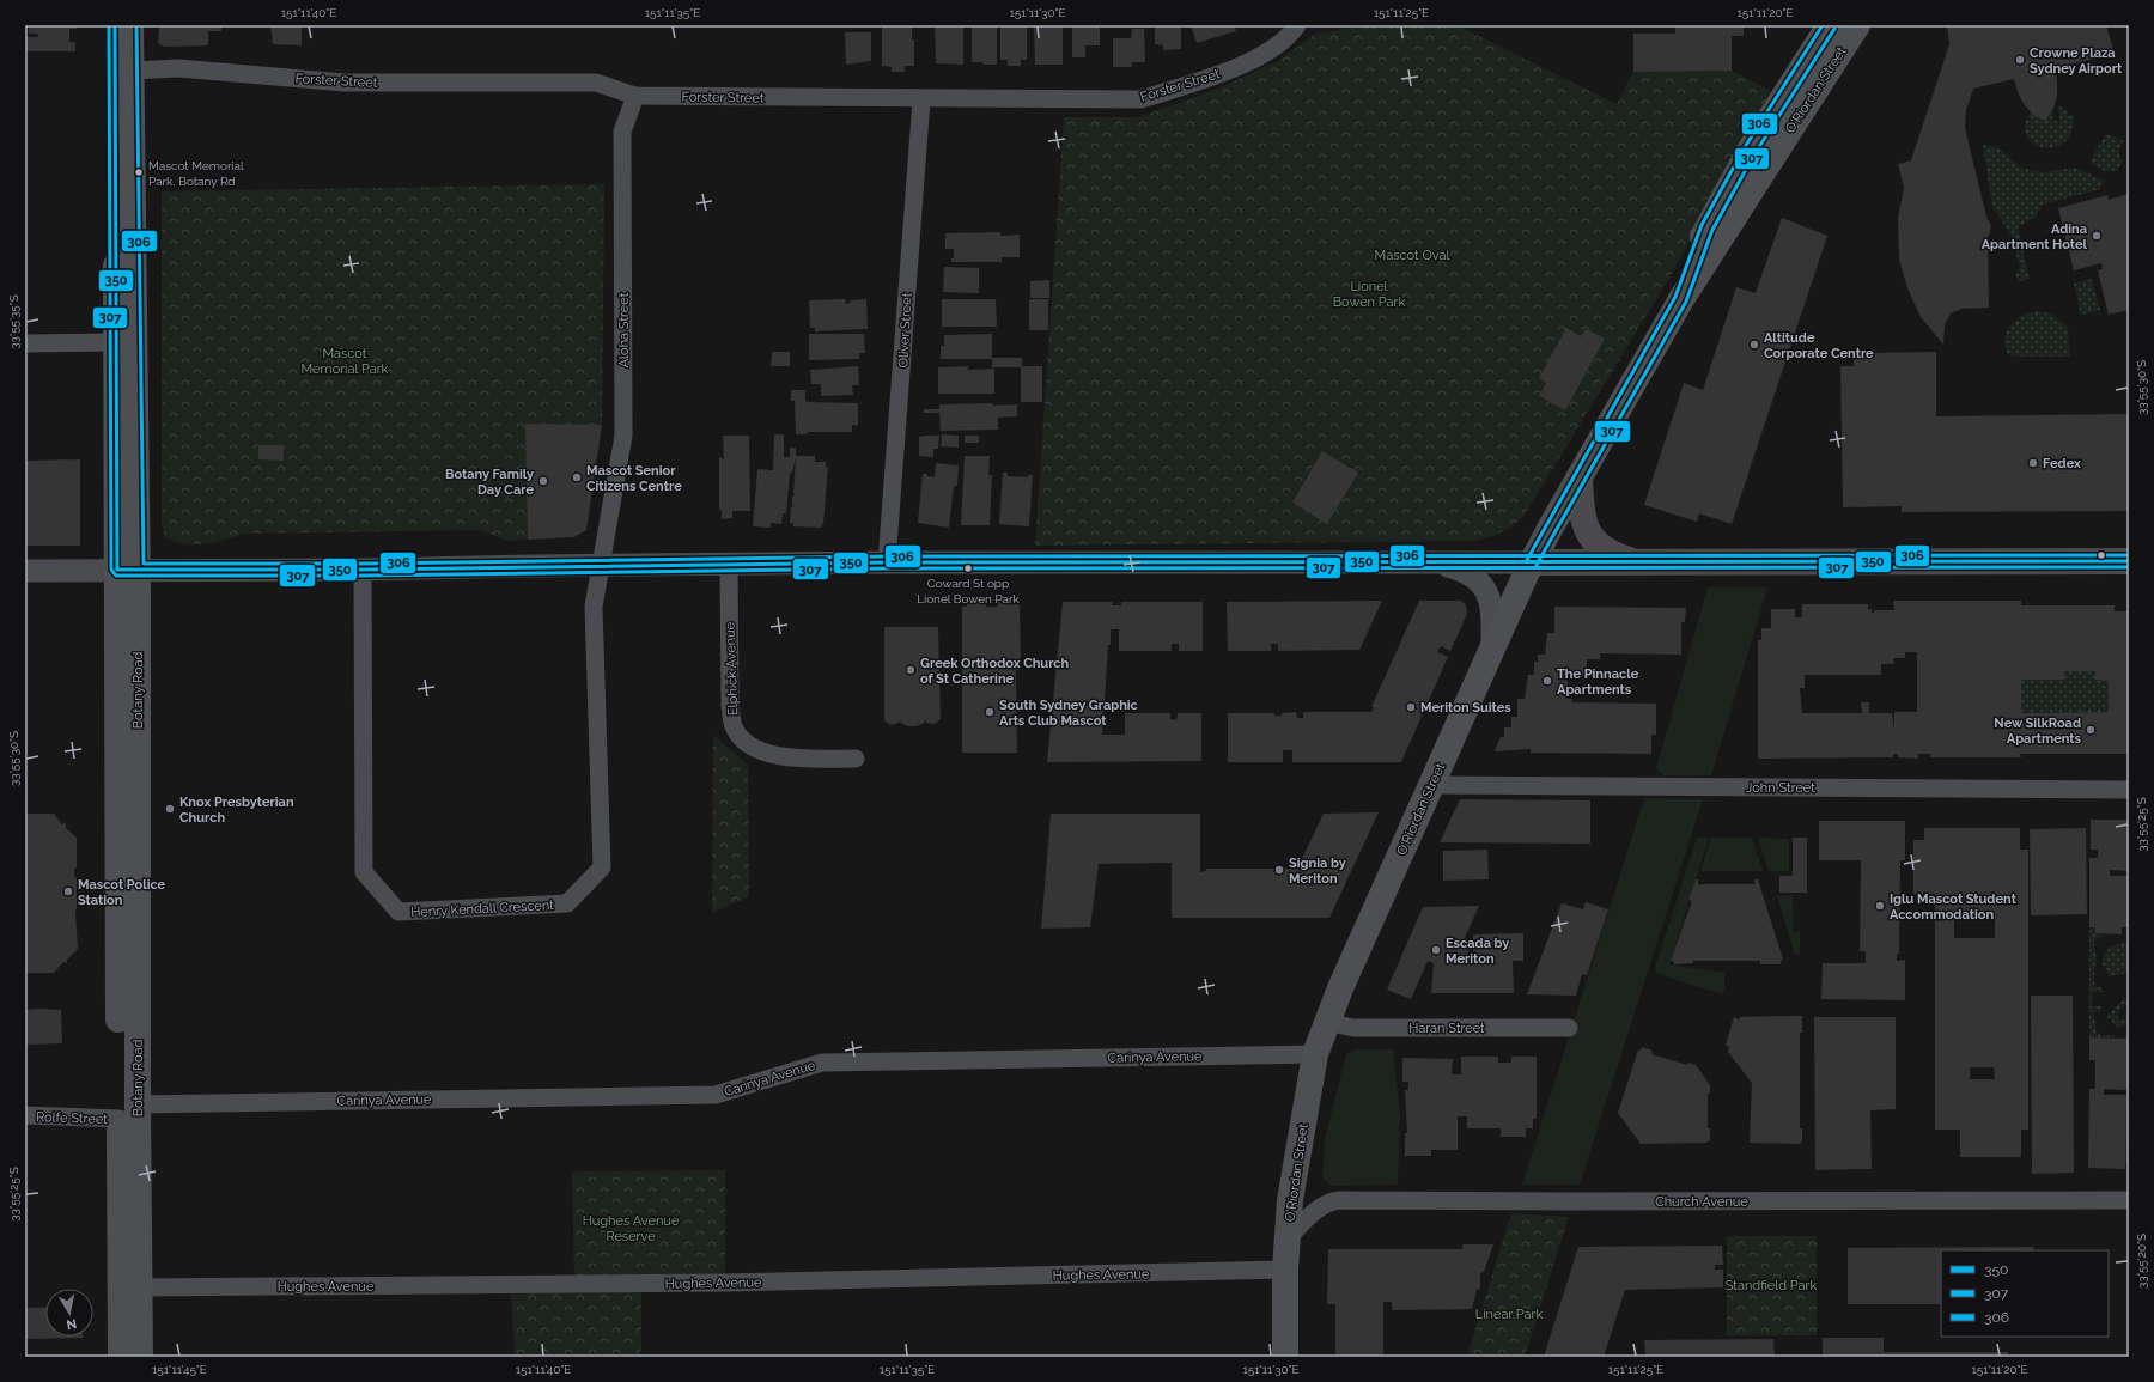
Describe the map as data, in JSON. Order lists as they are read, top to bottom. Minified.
{"streets":{"main road":["O'Riordan Street","Botany Road"],"street":["Forster Street","Aloha Street","Oliver Street","Elphick Avenue","John Street","Henry Kendall Crescent","Haran Street","Carinya Avenue","Rolfe Street","Church Avenue","Hughes Avenue"]},"crossings":[["Forster Street","Aloha Street"],["Forster Street","Oliver Street"],["Forster Street","Botany Road"],["O'Riordan Street","John Street"],["O'Riordan Street","Haran Street"],["O'Riordan Street","Carinya Avenue"],["O'Riordan Street","Church Avenue"],["O'Riordan Street","Hughes Avenue"],["Aloha Street","Henry Kendall Crescent"],["Botany Road","Carinya Avenue"],["Botany Road","Rolfe Street"],["Botany Road","Hughes Avenue"],["Carinya Avenue","Rolfe Street"]],"parks":["Mascot Oval","Lionel Bowen Park","Mascot Memorial Park","Hughes Avenue Reserve","Standfield Park","Linear Park"],"places":["Crowne Plaza Sydney Airport","Mascot Memorial Park, Botany Rd","Adina Apartment Hotel","Altitude Corporate Centre","Fedex","Mascot Senior Citizens Centre","Botany Family Day Care","Coward St opp Lionel Bowen Park","Greek Orthodox Church of St Catherine","The Pinnacle Apartments","Meriton Suites","South Sydney Graphic Arts Club Mascot","New SilkRoad Apartments","Knox Presbyterian Church","Signia by Meriton","Mascot Police Station","Iglu Mascot Student Accommodation","Escada by Meriton"],"lines":["transit line 350","transit line 307","transit line 306"],"legend":["350","307","306"],"north":"bottom","coordinates":["151°11'40\"E","151°11'35\"E","151°11'30\"E","151°11'25\"E","151°11'20\"E","33°55'35\"S","33°55'30\"S","33°55'25\"S","33°55'20\"S","151°11'45\"E"]}
